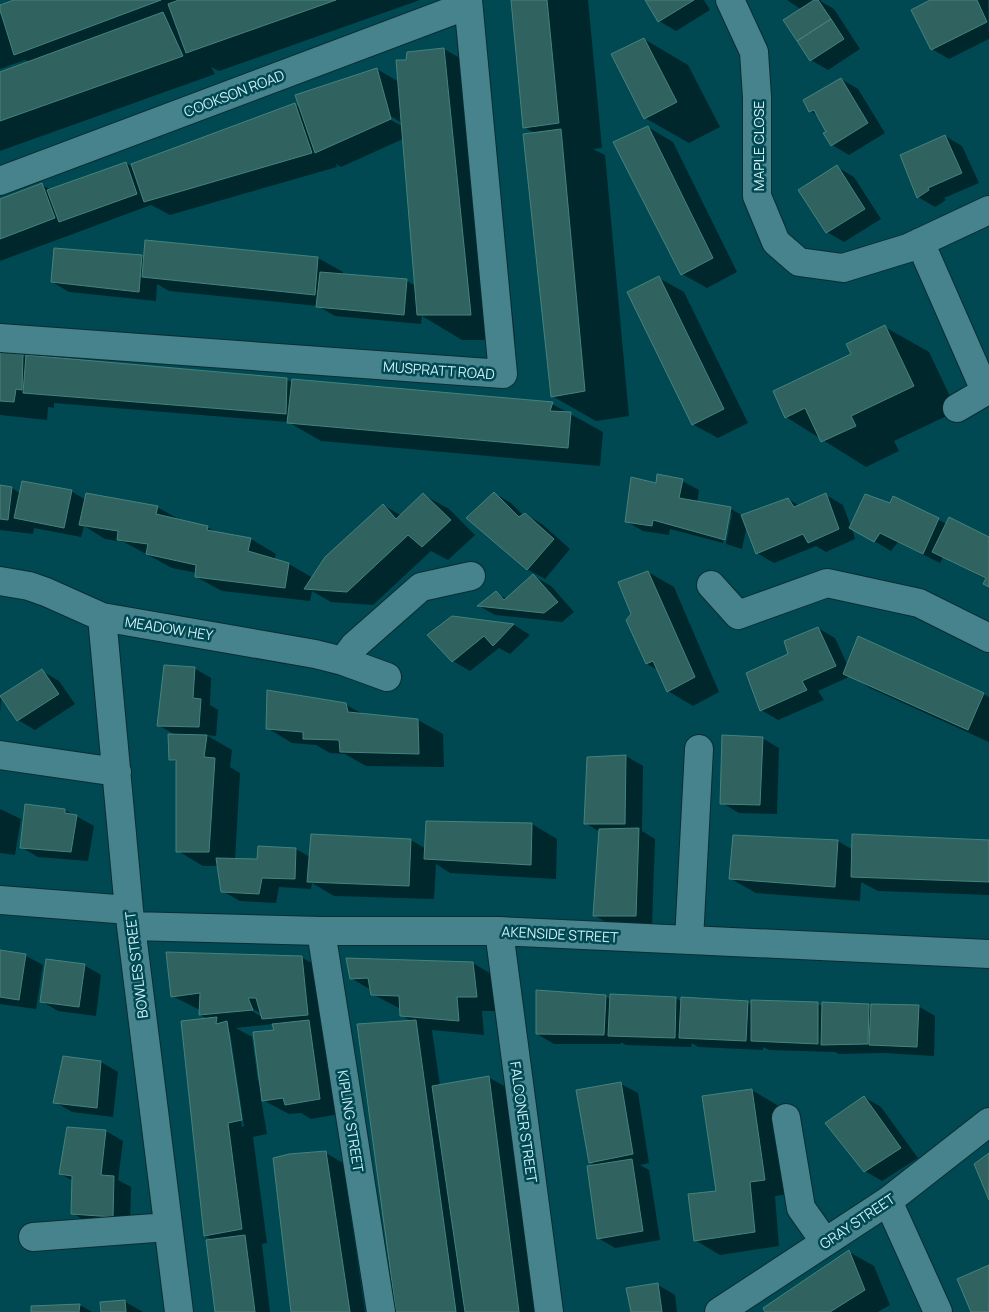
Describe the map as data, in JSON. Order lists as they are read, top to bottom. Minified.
{"streets":{"street":["COOKSON ROAD","MAPLE CLOSE","MUSPRATT ROAD","MEADOW HEY","AKENSIDE STREET","BOWLES STREET","KIPLING STREET","FALCONER STREET","GRAY STREET"]},"crossings":[["COOKSON ROAD","MUSPRATT ROAD"],["MEADOW HEY","BOWLES STREET"],["AKENSIDE STREET","BOWLES STREET"],["AKENSIDE STREET","KIPLING STREET"],["AKENSIDE STREET","FALCONER STREET"]]}
